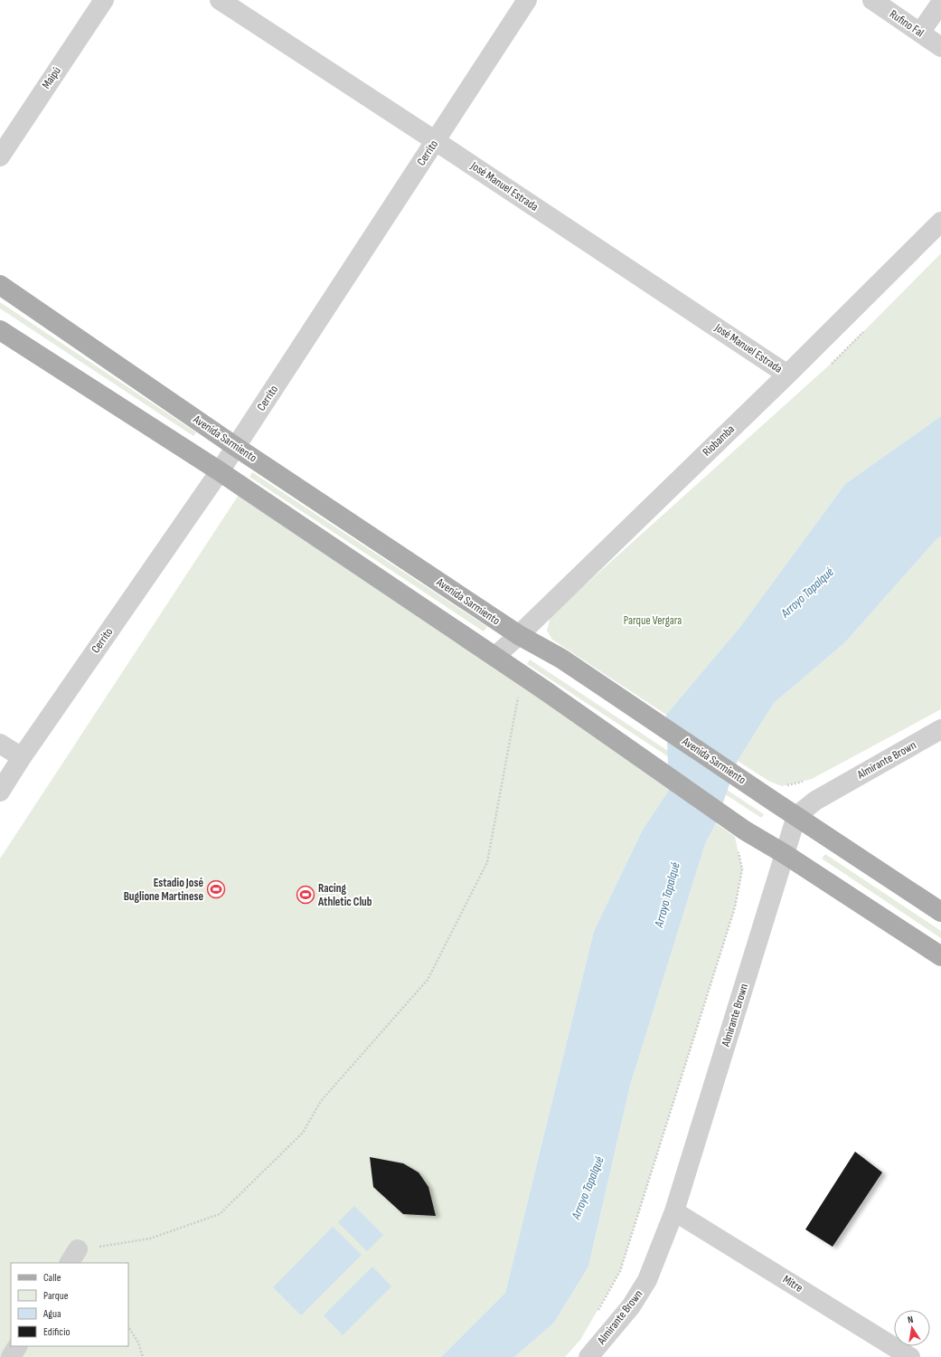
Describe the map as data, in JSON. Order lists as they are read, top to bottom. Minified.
{"streets":{"main road":["Avenida Sarmiento"],"street":["Rufino Fal","Maipú","Cerrito","José Manuel Estrada","Riobamba","Almirante Brown","Mitre"]},"crossings":[["Cerrito","José Manuel Estrada"],["Cerrito","Avenida Sarmiento"],["José Manuel Estrada","Riobamba"],["Avenida Sarmiento","Riobamba"],["Avenida Sarmiento","Almirante Brown"],["Almirante Brown","Mitre"]],"water":["Arroyo Tapalqué"],"parks":["Parque Vergara"],"places":{"sports":["Estadio José Buglione Martinese","Racing Athletic Club"]},"legend":["Calle","Parque","Agua","Edificio"],"north":"top"}
